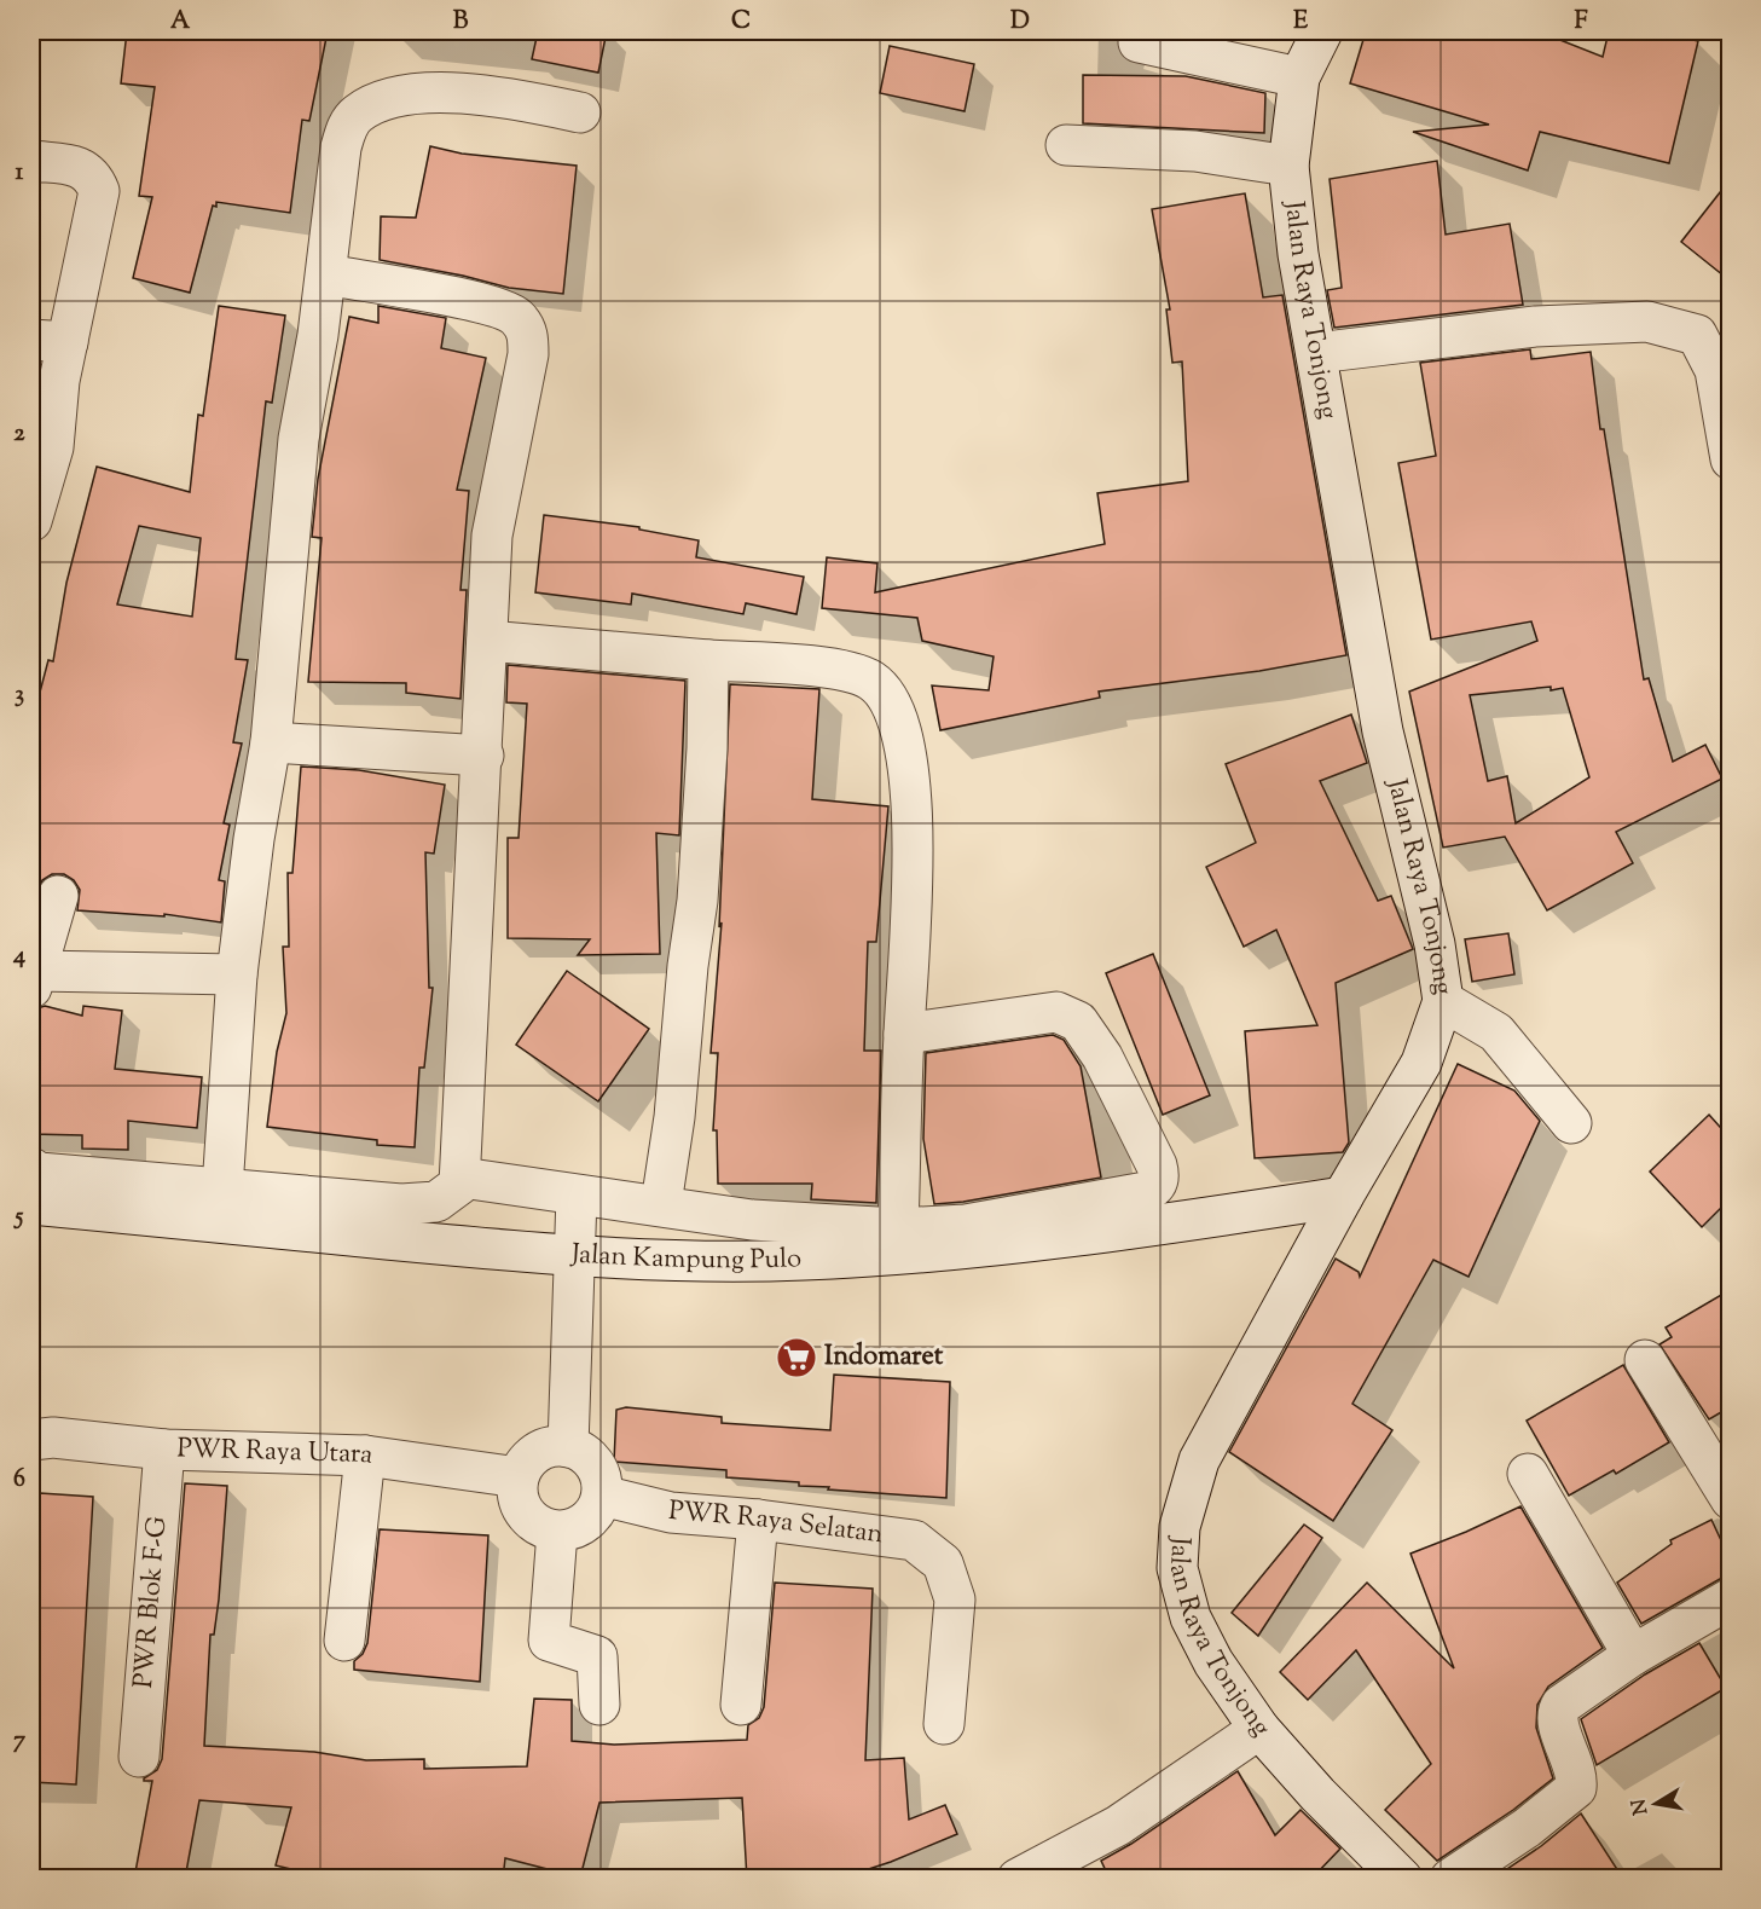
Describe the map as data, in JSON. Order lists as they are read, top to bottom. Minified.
{"streets":{"street":["Jalan Raya Tonjong","Jalan Kampung Pulo","PWR Raya Utara","PWR Raya Selatan","PWR Blok F-G"]},"crossings":[["Jalan Raya Tonjong","Jalan Kampung Pulo"],["PWR Raya Utara","PWR Raya Selatan"],["PWR Raya Utara","PWR Blok F-G"]],"places":{"supermarket":["Indomaret"]},"north":"left","grid":{"columns":["A","B","C","D","E","F"],"rows":["1","2","3","4","5","6","7"]}}
